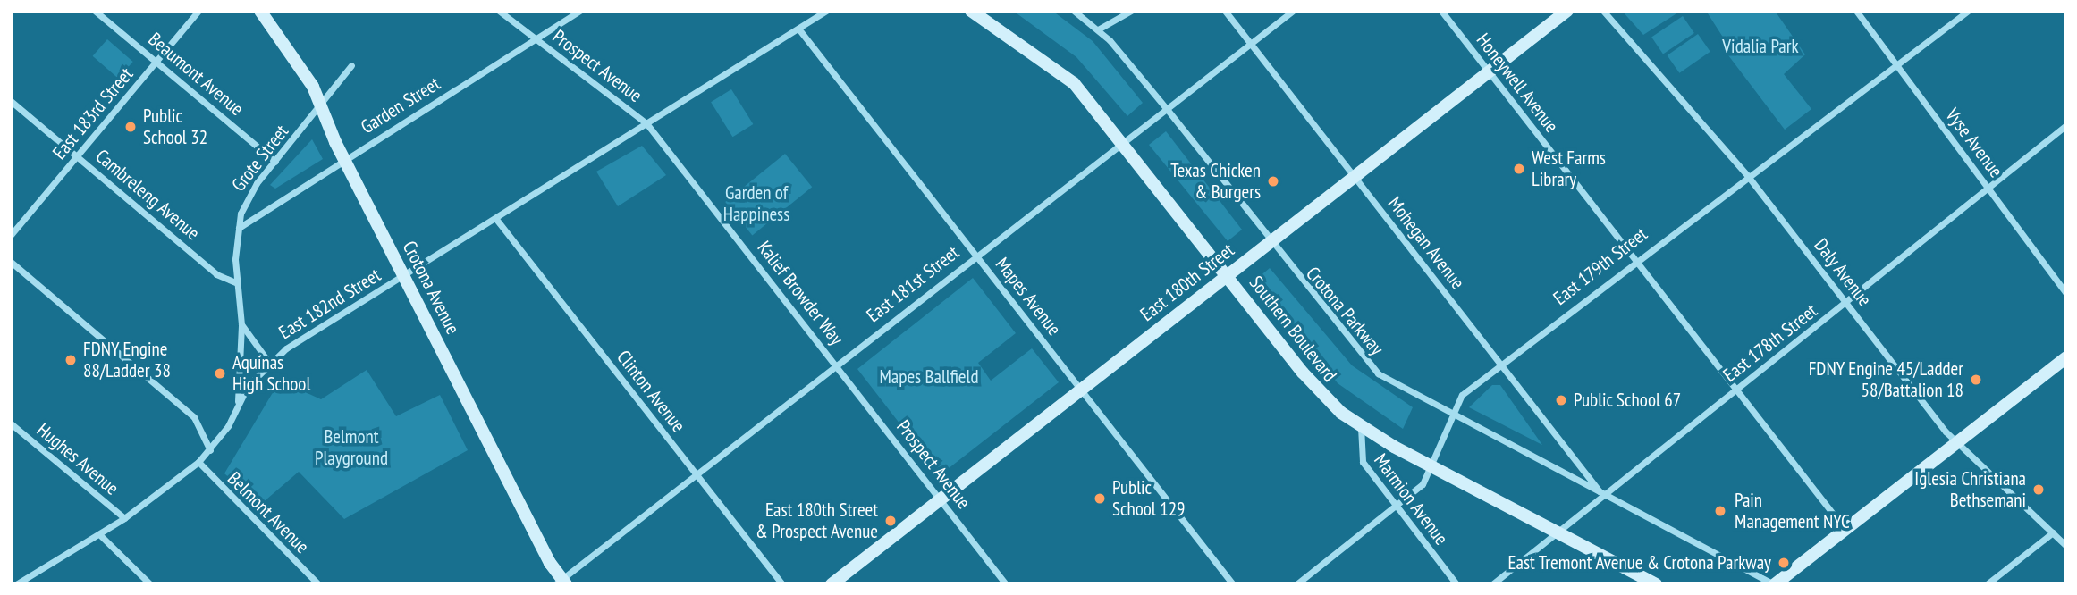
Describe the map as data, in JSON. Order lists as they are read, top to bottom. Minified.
{"streets":{"main road":["East 180th Street","Crotona Avenue","Southern Boulevard"],"street":["Prospect Avenue","Beaumont Avenue","Honeywell Avenue","Garden Street","East 183rd Street","Vyse Avenue","Grote Street","Cambreleng Avenue","Mohegan Avenue","East 179th Street","Daly Avenue","East 181st Street","Kalief Browder Way","Mapes Avenue","East 182nd Street","Crotona Parkway","East 178th Street","Clinton Avenue","Hughes Avenue","Marmion Avenue","Belmont Avenue"]},"crossings":[["Prospect Avenue","Garden Street"],["Prospect Avenue","East 180th Street"],["Prospect Avenue","East 181st Street"],["Prospect Avenue","Kalief Browder Way"],["Prospect Avenue","East 182nd Street"],["Beaumont Avenue","East 183rd Street"],["Beaumont Avenue","Grote Street"],["Honeywell Avenue","East 179th Street"],["Honeywell Avenue","East 180th Street"],["Honeywell Avenue","East 178th Street"],["Garden Street","Grote Street"],["Garden Street","Crotona Avenue"],["East 183rd Street","Cambreleng Avenue"],["Vyse Avenue","East 179th Street"],["Vyse Avenue","East 178th Street"],["Grote Street","Cambreleng Avenue"],["Grote Street","Crotona Avenue"],["Grote Street","East 182nd Street"],["Mohegan Avenue","East 179th Street"],["Mohegan Avenue","East 180th Street"],["Mohegan Avenue","East 181st Street"],["Mohegan Avenue","Crotona Parkway"],["Mohegan Avenue","East 178th Street"],["East 179th Street","Daly Avenue"],["East 179th Street","Crotona Parkway"],["East 179th Street","Southern Boulevard"],["East 179th Street","Marmion Avenue"],["Daly Avenue","East 178th Street"],["East 180th Street","Mapes Avenue"],["East 180th Street","Crotona Parkway"],["East 180th Street","Southern Boulevard"],["East 181st Street","Crotona Avenue"],["East 181st Street","Kalief Browder Way"],["East 181st Street","Mapes Avenue"],["East 181st Street","Crotona Parkway"],["East 181st Street","Southern Boulevard"],["East 181st Street","Clinton Avenue"],["Crotona Avenue","East 182nd Street"],["Kalief Browder Way","East 182nd Street"],["Mapes Avenue","East 182nd Street"],["East 182nd Street","Clinton Avenue"],["East 182nd Street","Hughes Avenue"],["East 182nd Street","Belmont Avenue"],["Crotona Parkway","East 178th Street"],["Southern Boulevard","East 178th Street"],["Southern Boulevard","Marmion Avenue"]],"parks":["Vidalia Park","Garden of Happiness","Mapes Ballfield","Belmont Playground"],"places":["Public School 32","West Farms Library","Texas Chicken & Burgers","FDNY Engine 88/Ladder 38","Aquinas High School","FDNY Engine 45/Ladder 58/Battalion 18","Public School 67","Iglesia Christiana Bethsemani","Public School 129","Pain Management NYC","East 180th Street & Prospect Avenue","East Tremont Avenue & Crotona Parkway"]}
